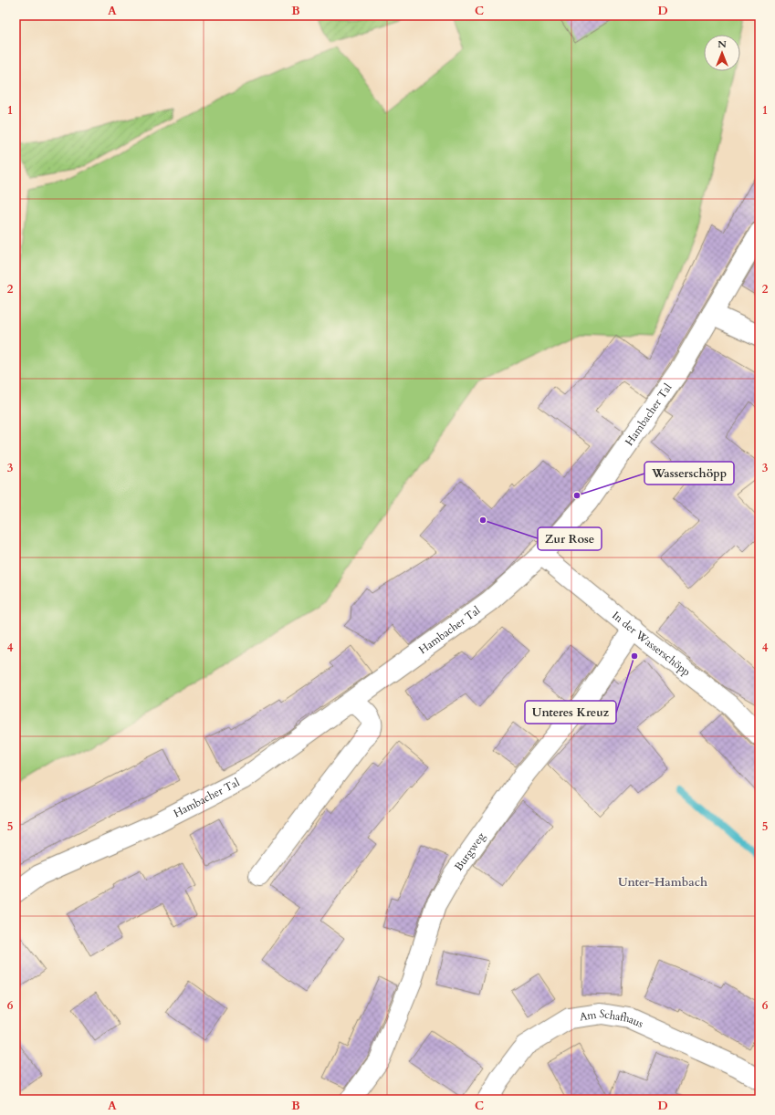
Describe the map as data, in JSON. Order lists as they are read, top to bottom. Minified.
{"streets":{"street":["Hambacher Tal","In der Wasserschöpp","Burgweg","Am Schafhaus"]},"crossings":[["Hambacher Tal","In der Wasserschöpp"],["In der Wasserschöpp","Burgweg"]],"districts":["Unter-Hambach"],"places":["Wasserschöpp","Zur Rose","Unteres Kreuz"],"north":"top","grid":{"columns":["A","B","C","D"],"rows":["1","2","3","4","5","6"]}}
